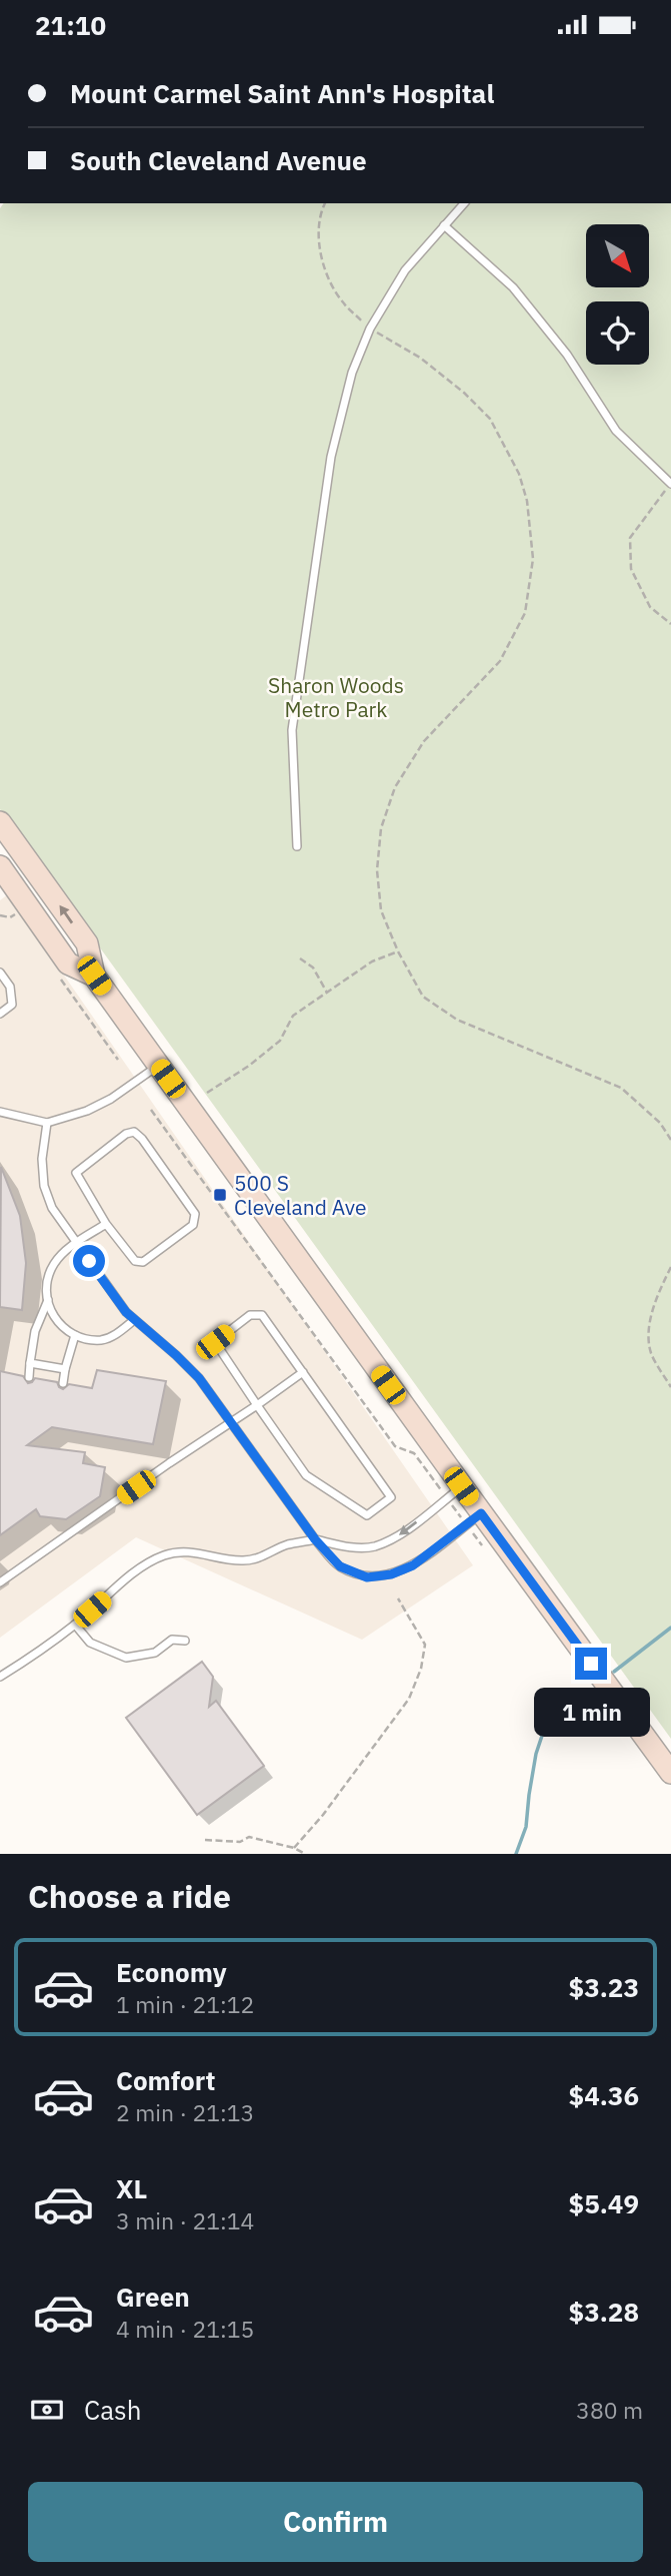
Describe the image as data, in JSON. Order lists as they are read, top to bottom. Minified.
{"parks":["Sharon Woods Metro Park"],"places":{"transit":["500 S Cleveland Ave"]},"north":"bottom right","page":{"status":"21:10","banner":["Mount Carmel Saint Ann's Hospital","South Cleveland Avenue"],"bubble":"1 min","heading":"Choose a ride","list":[{"name":"Economy","note":"1 min · 21:12","value":"$3.23"},{"name":"Comfort","note":"2 min · 21:13","value":"$4.36"},{"name":"XL","note":"3 min · 21:14","value":"$5.49"},{"name":"Green","note":"4 min · 21:15","value":"$3.28"}],"pay":["Cash","380 m"],"buttons":"Confirm"}}
